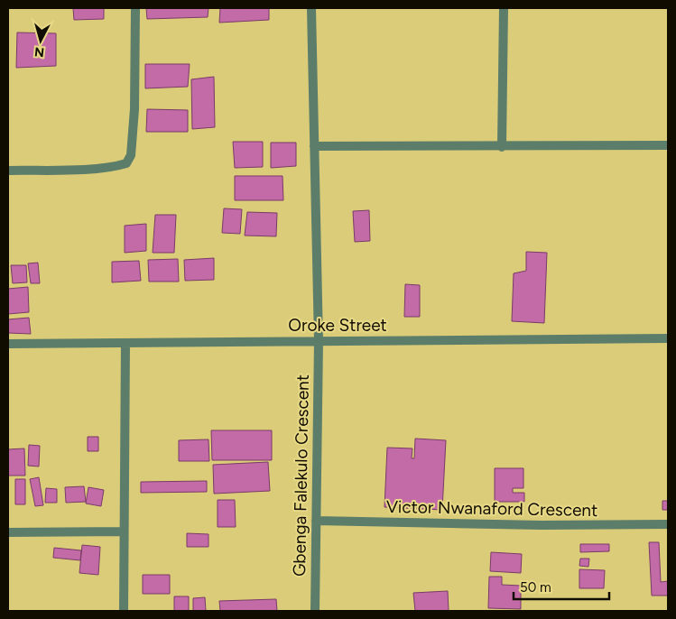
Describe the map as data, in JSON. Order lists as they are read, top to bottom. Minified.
{"streets":{"street":["Oroke Street","Gbenga Falekulo Crescent","Victor Nwanaford Crescent"]},"crossings":[["Oroke Street","Gbenga Falekulo Crescent"],["Gbenga Falekulo Crescent","Victor Nwanaford Crescent"]],"scale_bar":"50 m","north":"bottom"}
